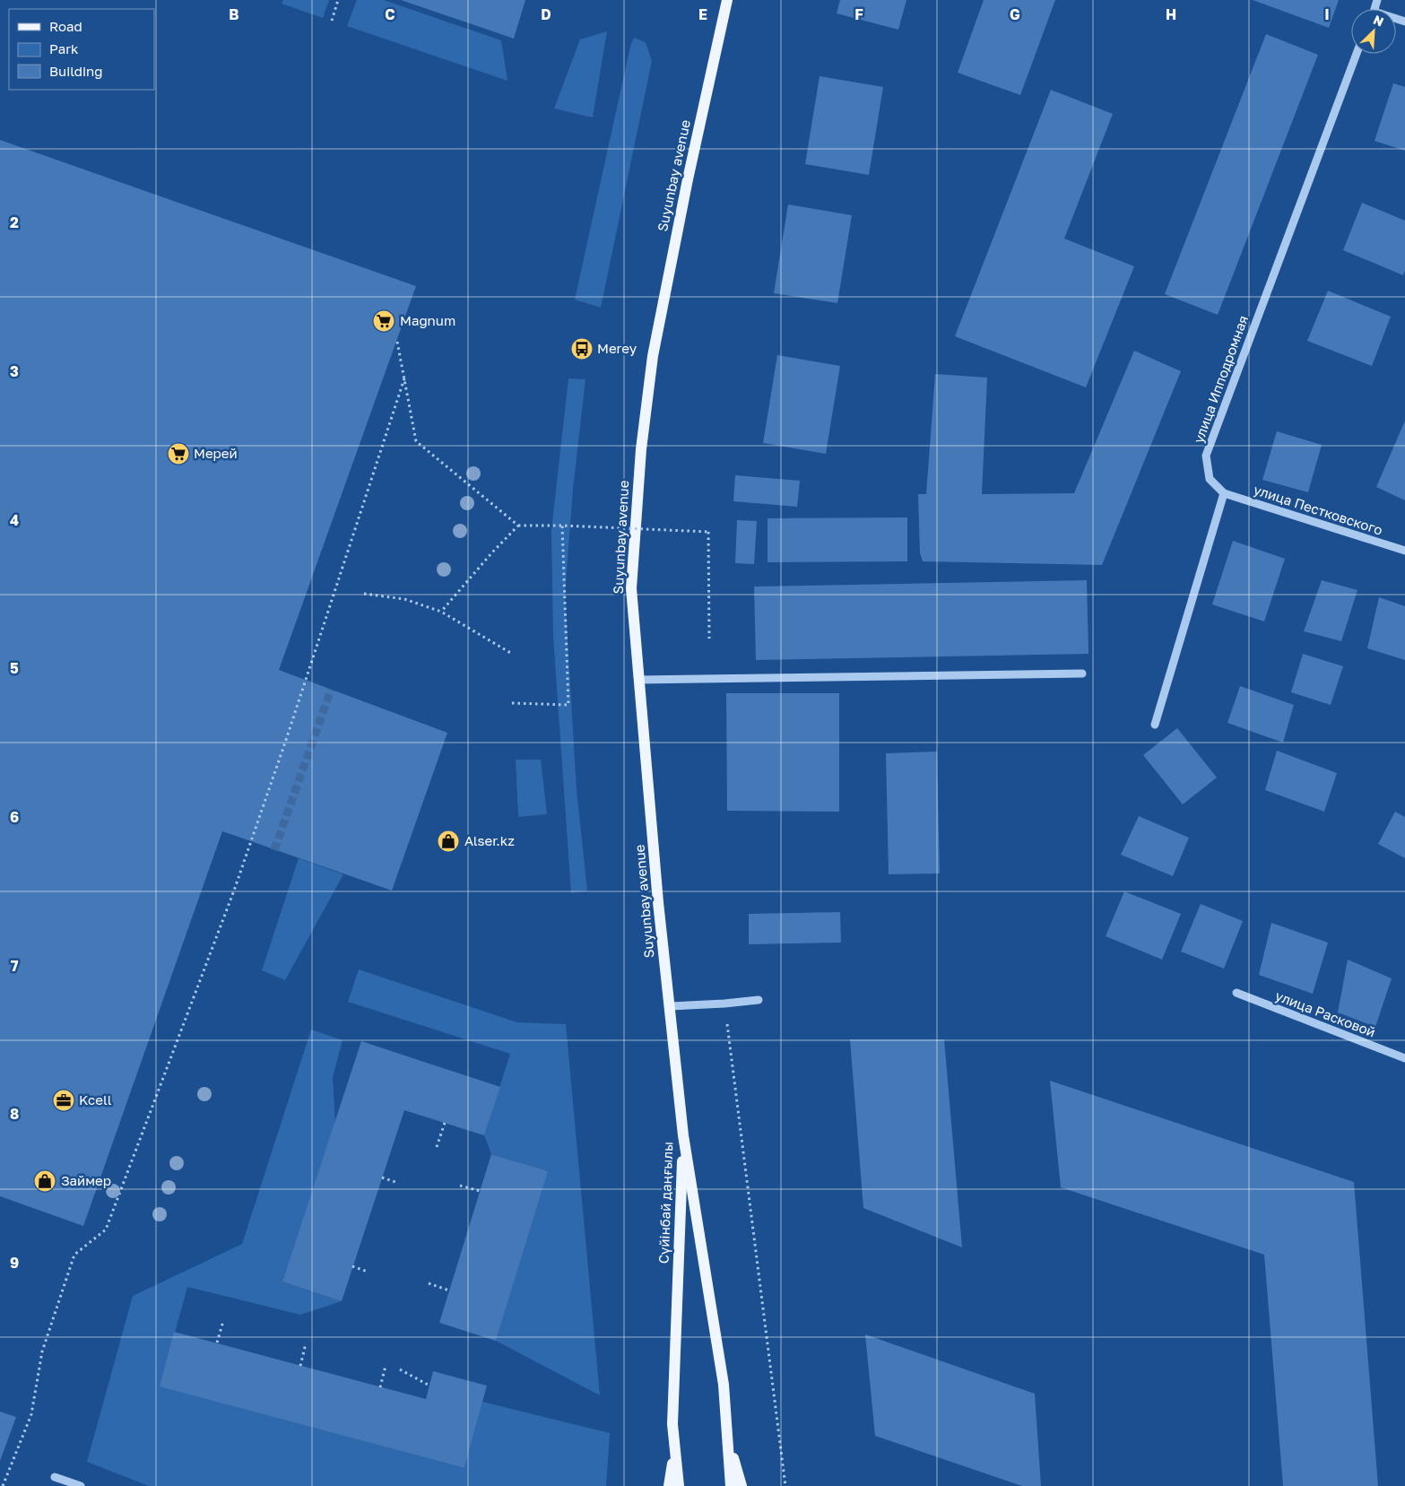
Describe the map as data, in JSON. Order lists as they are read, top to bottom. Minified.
{"streets":{"main road":["Suyunbay avenue","Сүйінбай даңғылы"],"street":["улица Ипподромная","улица Пестковского","улица Расковой"]},"crossings":[["Suyunbay avenue","Сүйінбай даңғылы"],["улица Ипподромная","улица Пестковского"]],"places":{"supermarket":["Magnum","Мерей"],"bus stop":["Merey"],"shop":["Alser.kz","Займер"],"office":["Kcell"]},"legend":["Road","Park","Building"],"north":"top right","grid":{"columns":["B","C","D","E","F","G","H","I"],"rows":["2","3","4","5","6","7","8","9"]}}
